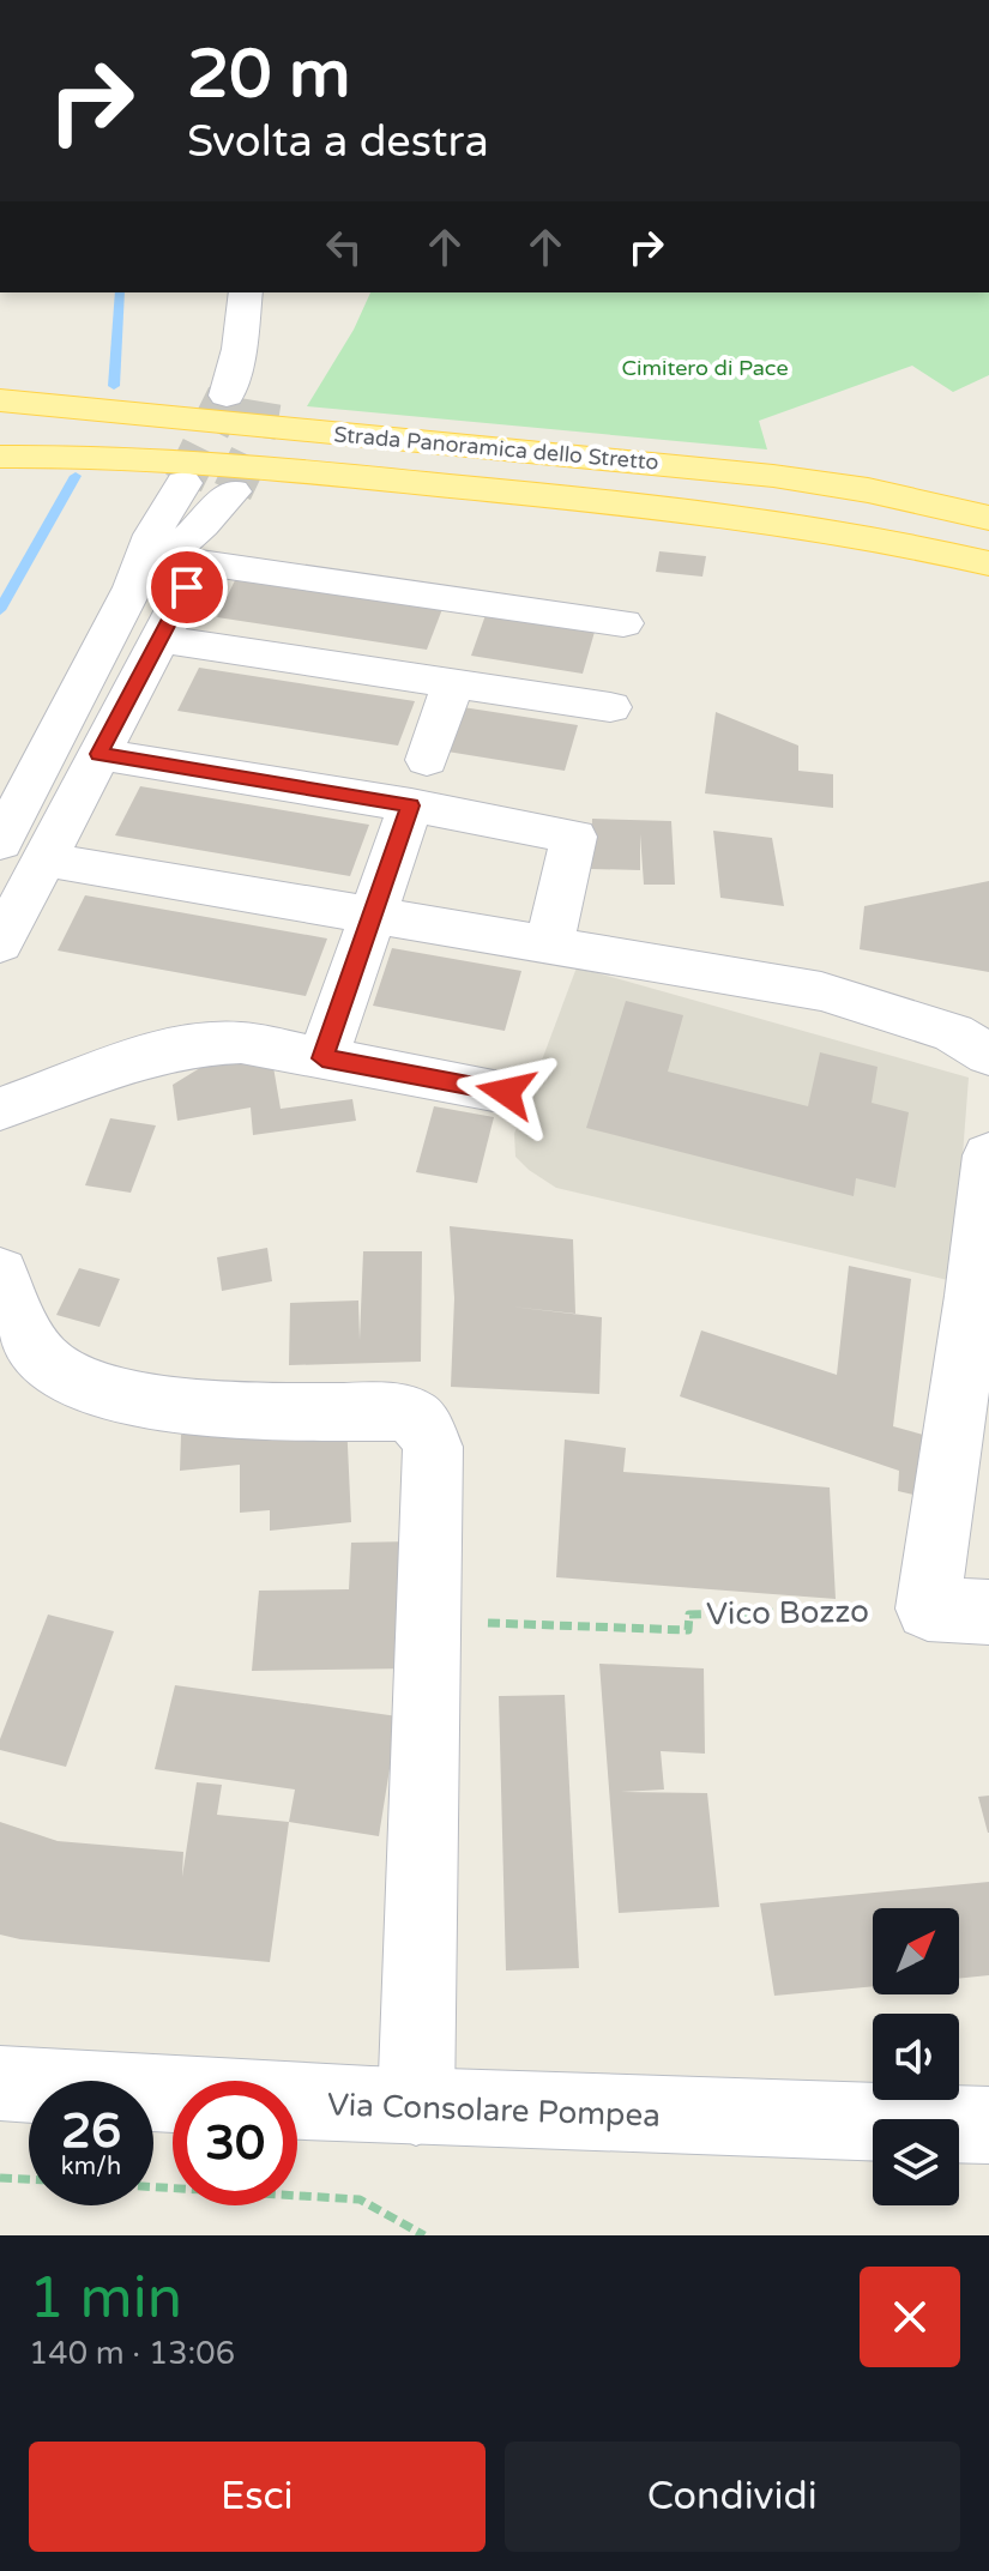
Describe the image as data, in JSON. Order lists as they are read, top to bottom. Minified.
{"streets":{"main road":["Strada Panoramica dello Stretto"],"street":["Via Consolare Pompea"],"path":["Vico Bozzo"]},"parks":["Cimitero di Pace"],"north":"top right","page":{"turn":["20 m","Svolta a destra"],"speed":"26 km/h","limit":"30","heading":["1 min","140 m · 13:06"],"buttons":["Esci","Condividi"]}}
